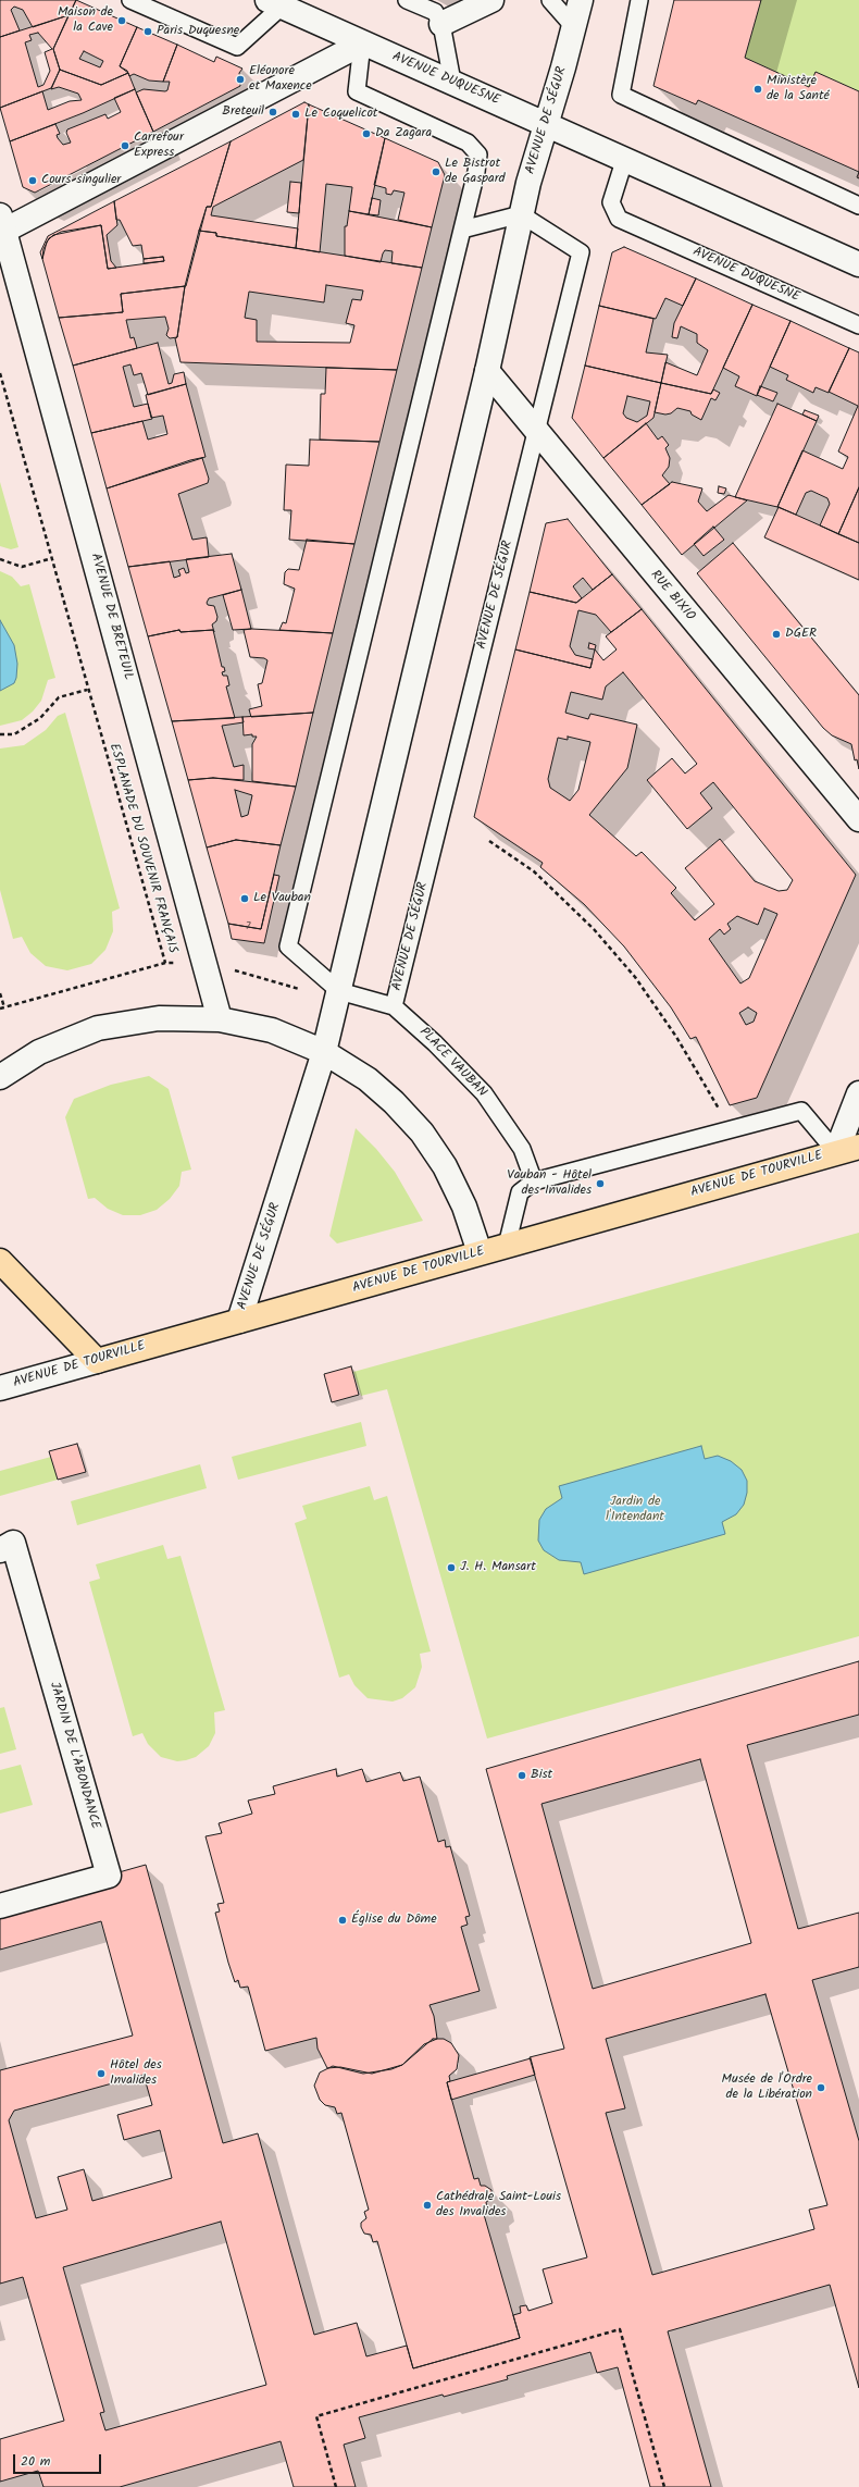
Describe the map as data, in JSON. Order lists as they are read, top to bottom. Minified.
{"streets":{"main road":["AVENUE DE TOURVILLE"],"street":["AVENUE DUQUESNE","AVENUE DE SÉGUR","RUE BIXIO","AVENUE DE BRETEUIL","JARDIN DE L'ABONDANCE"],"lane":["PLACE VAUBAN"],"path":["ESPLANADE DU SOUVENIR FRANÇAIS"]},"crossings":[["AVENUE DUQUESNE","AVENUE DE SÉGUR"],["AVENUE DE SÉGUR","RUE BIXIO"],["AVENUE DE SÉGUR","PLACE VAUBAN"],["AVENUE DE SÉGUR","AVENUE DE TOURVILLE"],["PLACE VAUBAN","AVENUE DE TOURVILLE"]],"parks":["Jardin de l'Intendant"],"places":["Maison de la Cave","Paris Duquesne","Eléonore et Maxence","Ministère de la Santé","Breteuil","Le Coquelicot","Da Zagara","Carrefour Express","Le Bistrot de Gaspard","Cours singulier","DGER","Le Vauban","Vauban - Hôtel des Invalides","J. H. Mansart","Bist","Église du Dôme","Hôtel des Invalides","Musée de l'Ordre de la Libération","Cathédrale Saint-Louis des Invalides"],"house_numbers":["7"],"scale_bar":"20 m"}
